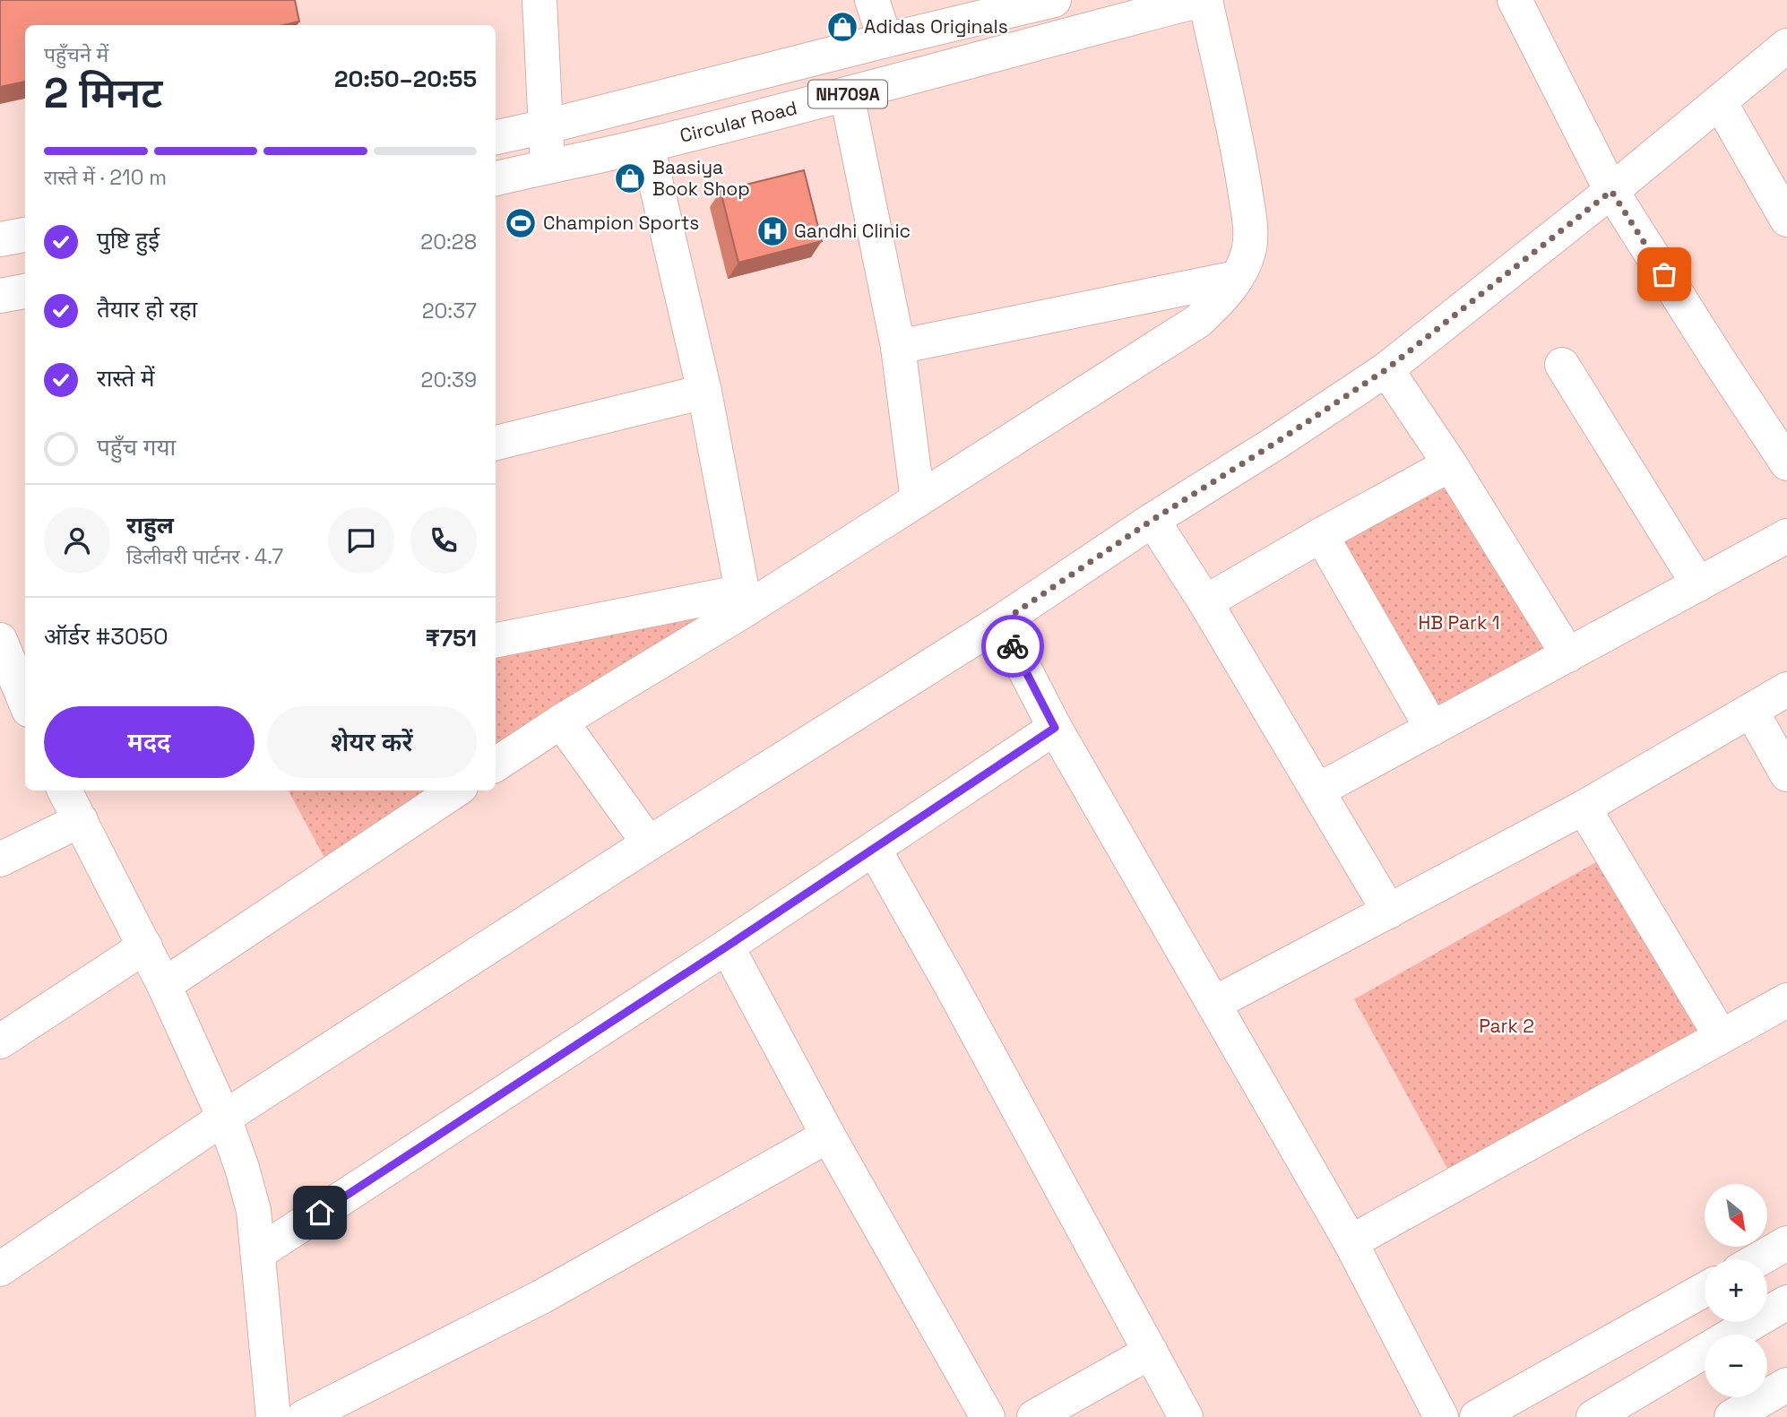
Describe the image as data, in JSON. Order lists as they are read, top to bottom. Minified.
{"streets":{"street":["NH709A","Circular Road"]},"parks":["HB Park 1","Park 2"],"places":{"shop":["Adidas Originals","Baasiya Book Shop"],"sports":["Champion Sports"],"hospital":["Gandhi Clinic"]},"north":"bottom right","page":{"heading":["2 मिनट","पहुँचने में","20:50–20:55"],"panel":["राहुल","डिलीवरी पार्टनर · 4.7","ऑर्डर #3050","₹751"],"bar":"रास्ते में · 210 m","list":[["पुष्टि हुई","20:28"],["तैयार हो रहा","20:37"],["रास्ते में","20:39"],"पहुँच गया"],"buttons":["मदद","शेयर करें"],"map_buttons":["+","−"]}}
